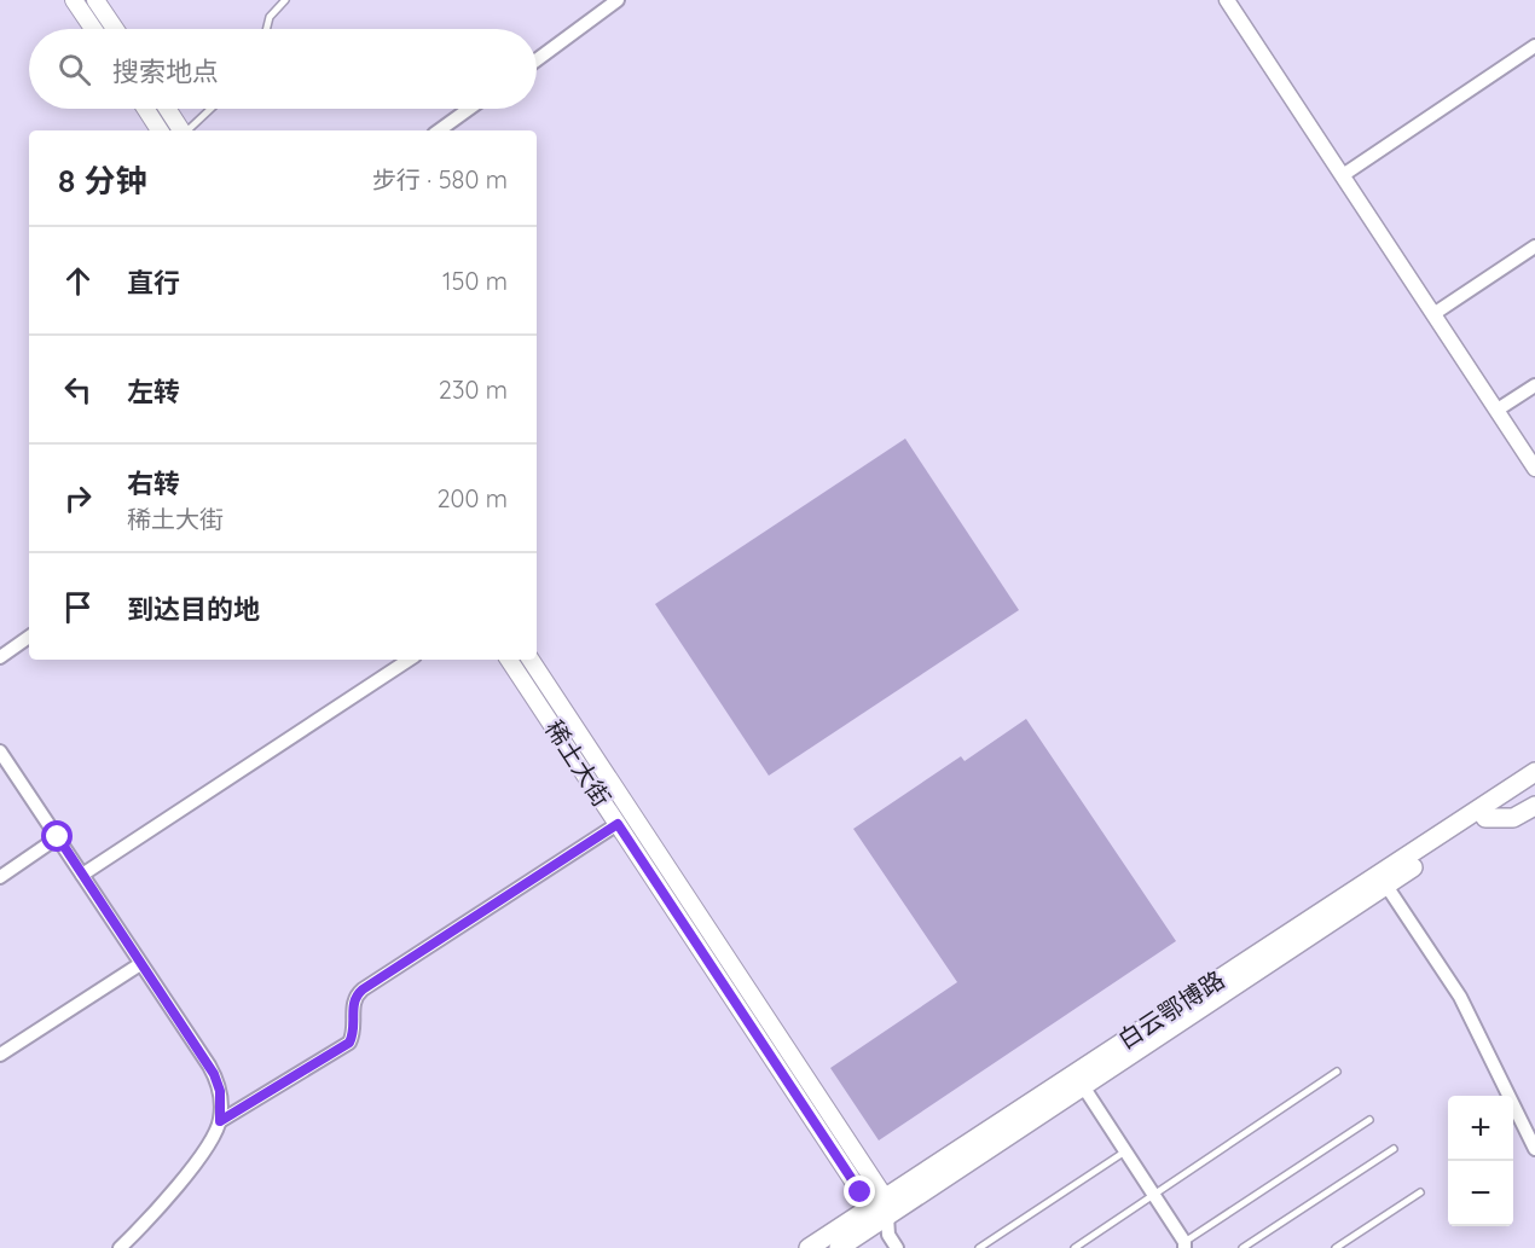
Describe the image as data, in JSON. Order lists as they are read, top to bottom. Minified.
{"streets":{"main road":["稀土大街","白云鄂博路"]},"crossings":[["稀土大街","白云鄂博路"]],"page":{"search":"搜索地点","heading":["8 分钟","步行 · 580 m"],"list":[["直行","150 m"],["左转","230 m"],["右转","稀土大街","200 m"],"到达目的地"],"map_buttons":["+","−"]}}
